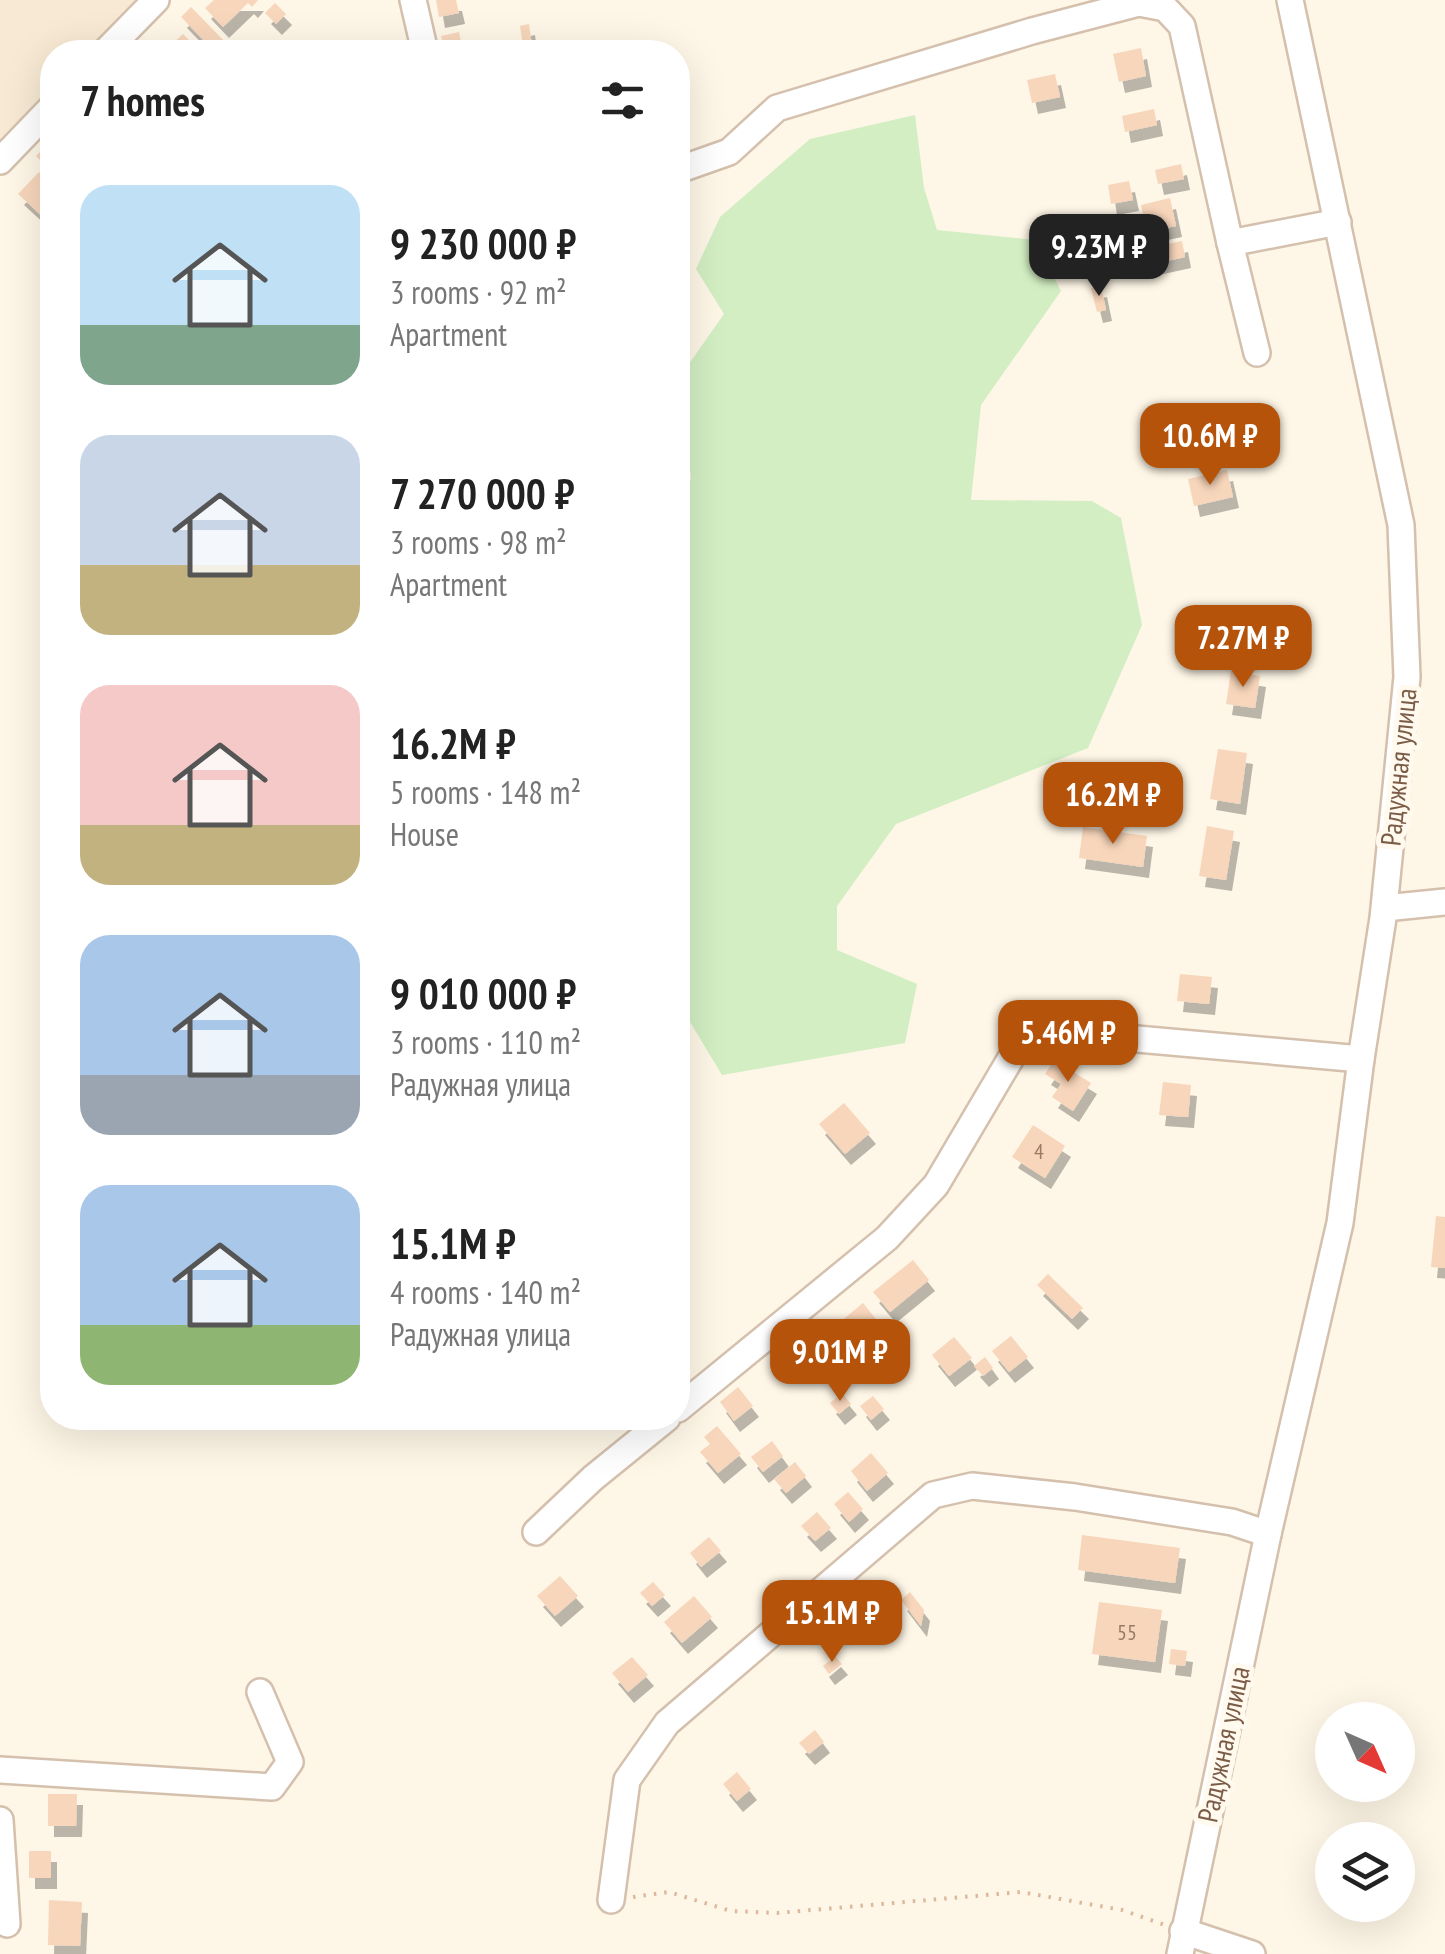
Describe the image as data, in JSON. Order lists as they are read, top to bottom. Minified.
{"streets":{"street":["Радужная улица"]},"house_numbers":["4","55"],"north":"bottom right","page":{"heading":"7 homes","list":[{"name":"9 230 000 ₽","note":"3 rooms · 92 m² · Apartment"},{"name":"7 270 000 ₽","note":"3 rooms · 98 m² · Apartment"},{"name":"16.2M ₽","note":"5 rooms · 148 m² · House"},{"name":"9 010 000 ₽","note":"3 rooms · 110 m² · Радужная улица"},{"name":"15.1M ₽","note":"4 rooms · 140 m² · Радужная улица"}],"price":["9.23M ₽","10.6M ₽","7.27M ₽","16.2M ₽","5.46M ₽","9.01M ₽","15.1M ₽"]}}
